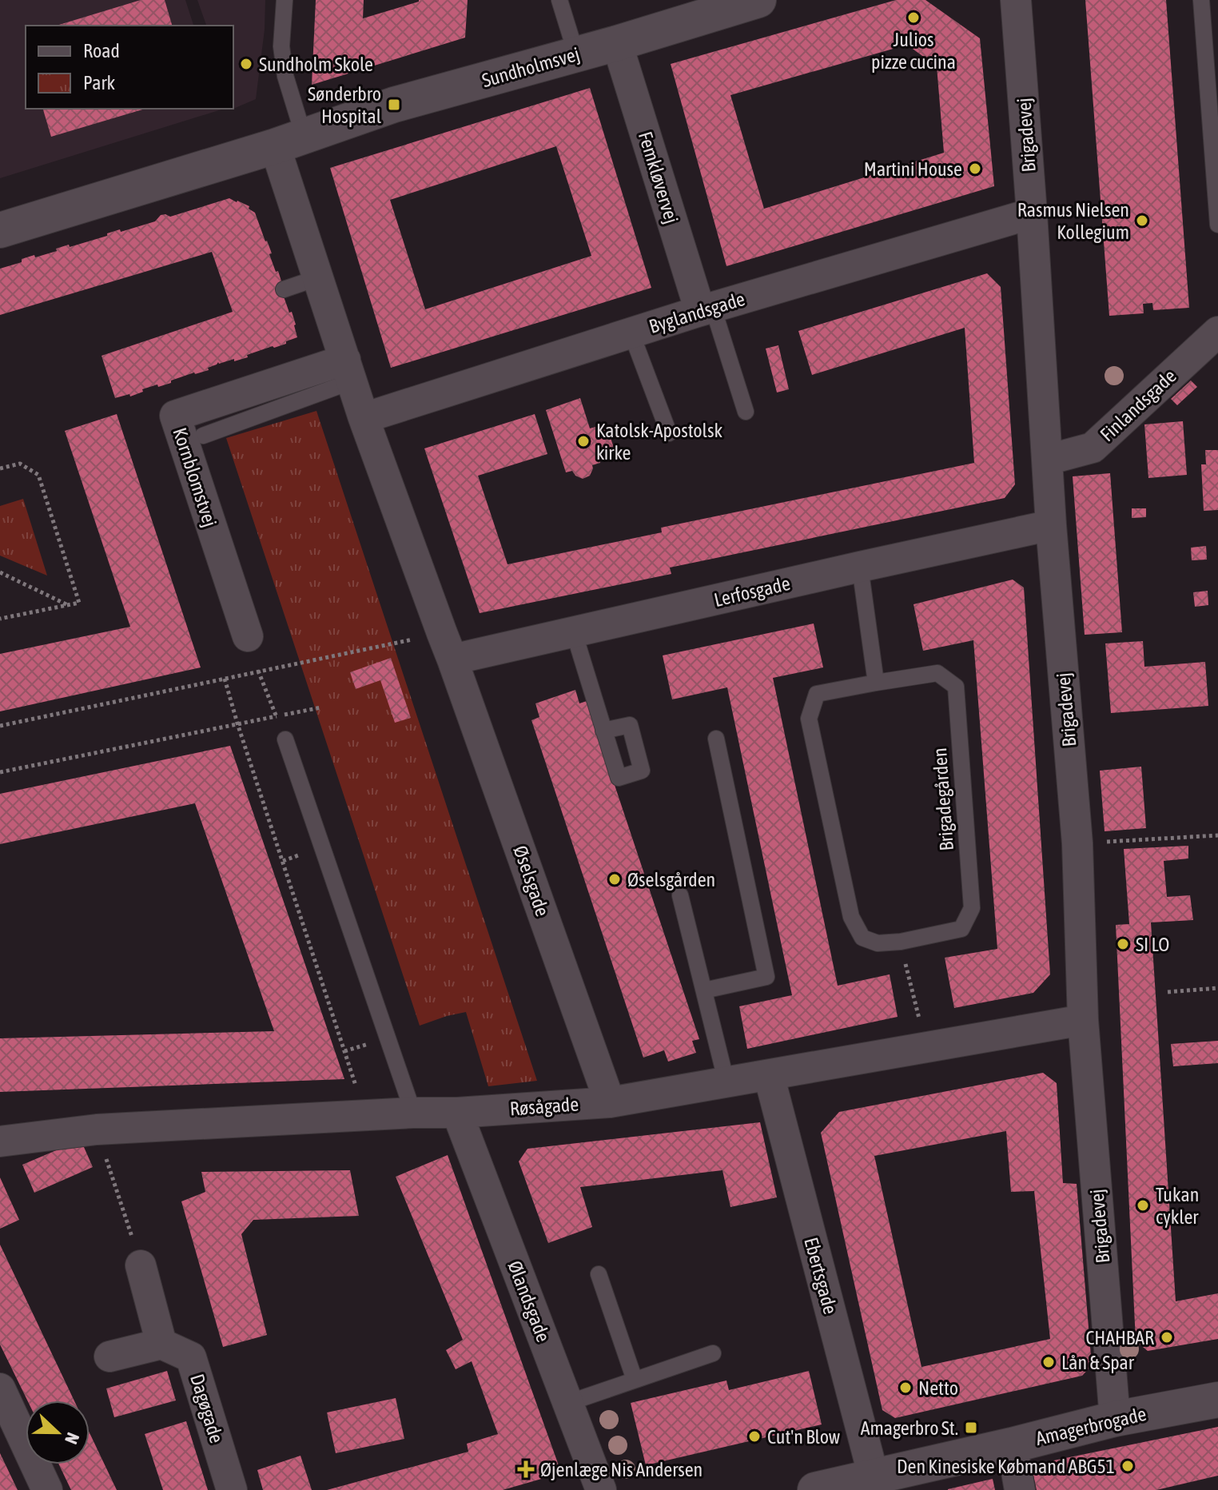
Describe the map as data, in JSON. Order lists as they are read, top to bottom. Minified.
{"streets":{"street":["Sundholmsvej","Brigadevej","Femkløvervej","Byglandsgade","Finlandsgade","Kornblomstvej","Lerfosgade","Øselsgade","Røsågade","Ebertsgade","Ølandsgade","Dagøgade","Amagerbrogade"],"lane":["Brigadegården"]},"crossings":[["Sundholmsvej","Femkløvervej"],["Brigadevej","Byglandsgade"],["Brigadevej","Finlandsgade"],["Brigadevej","Lerfosgade"],["Brigadevej","Røsågade"],["Brigadevej","Amagerbrogade"],["Femkløvervej","Byglandsgade"],["Lerfosgade","Øselsgade"],["Øselsgade","Røsågade"],["Røsågade","Ebertsgade"],["Røsågade","Ølandsgade"],["Ebertsgade","Amagerbrogade"]],"places":{"other":["Julios pizze cucina","Sundholm Skole","Martini House","Rasmus Nielsen Kollegium","Katolsk-Apostolsk kirke","Øselsgården","SI LO","Tukan cykler","CHAHBAR","Lån & Spar","Netto","Cut'n Blow","Den Kinesiske Købmand ABG51"],"transit":["Sønderbro Hospital","Amagerbro St."],"health":["Øjenlæge Nis Andersen"]},"legend":["Road","Park"],"north":"right"}
